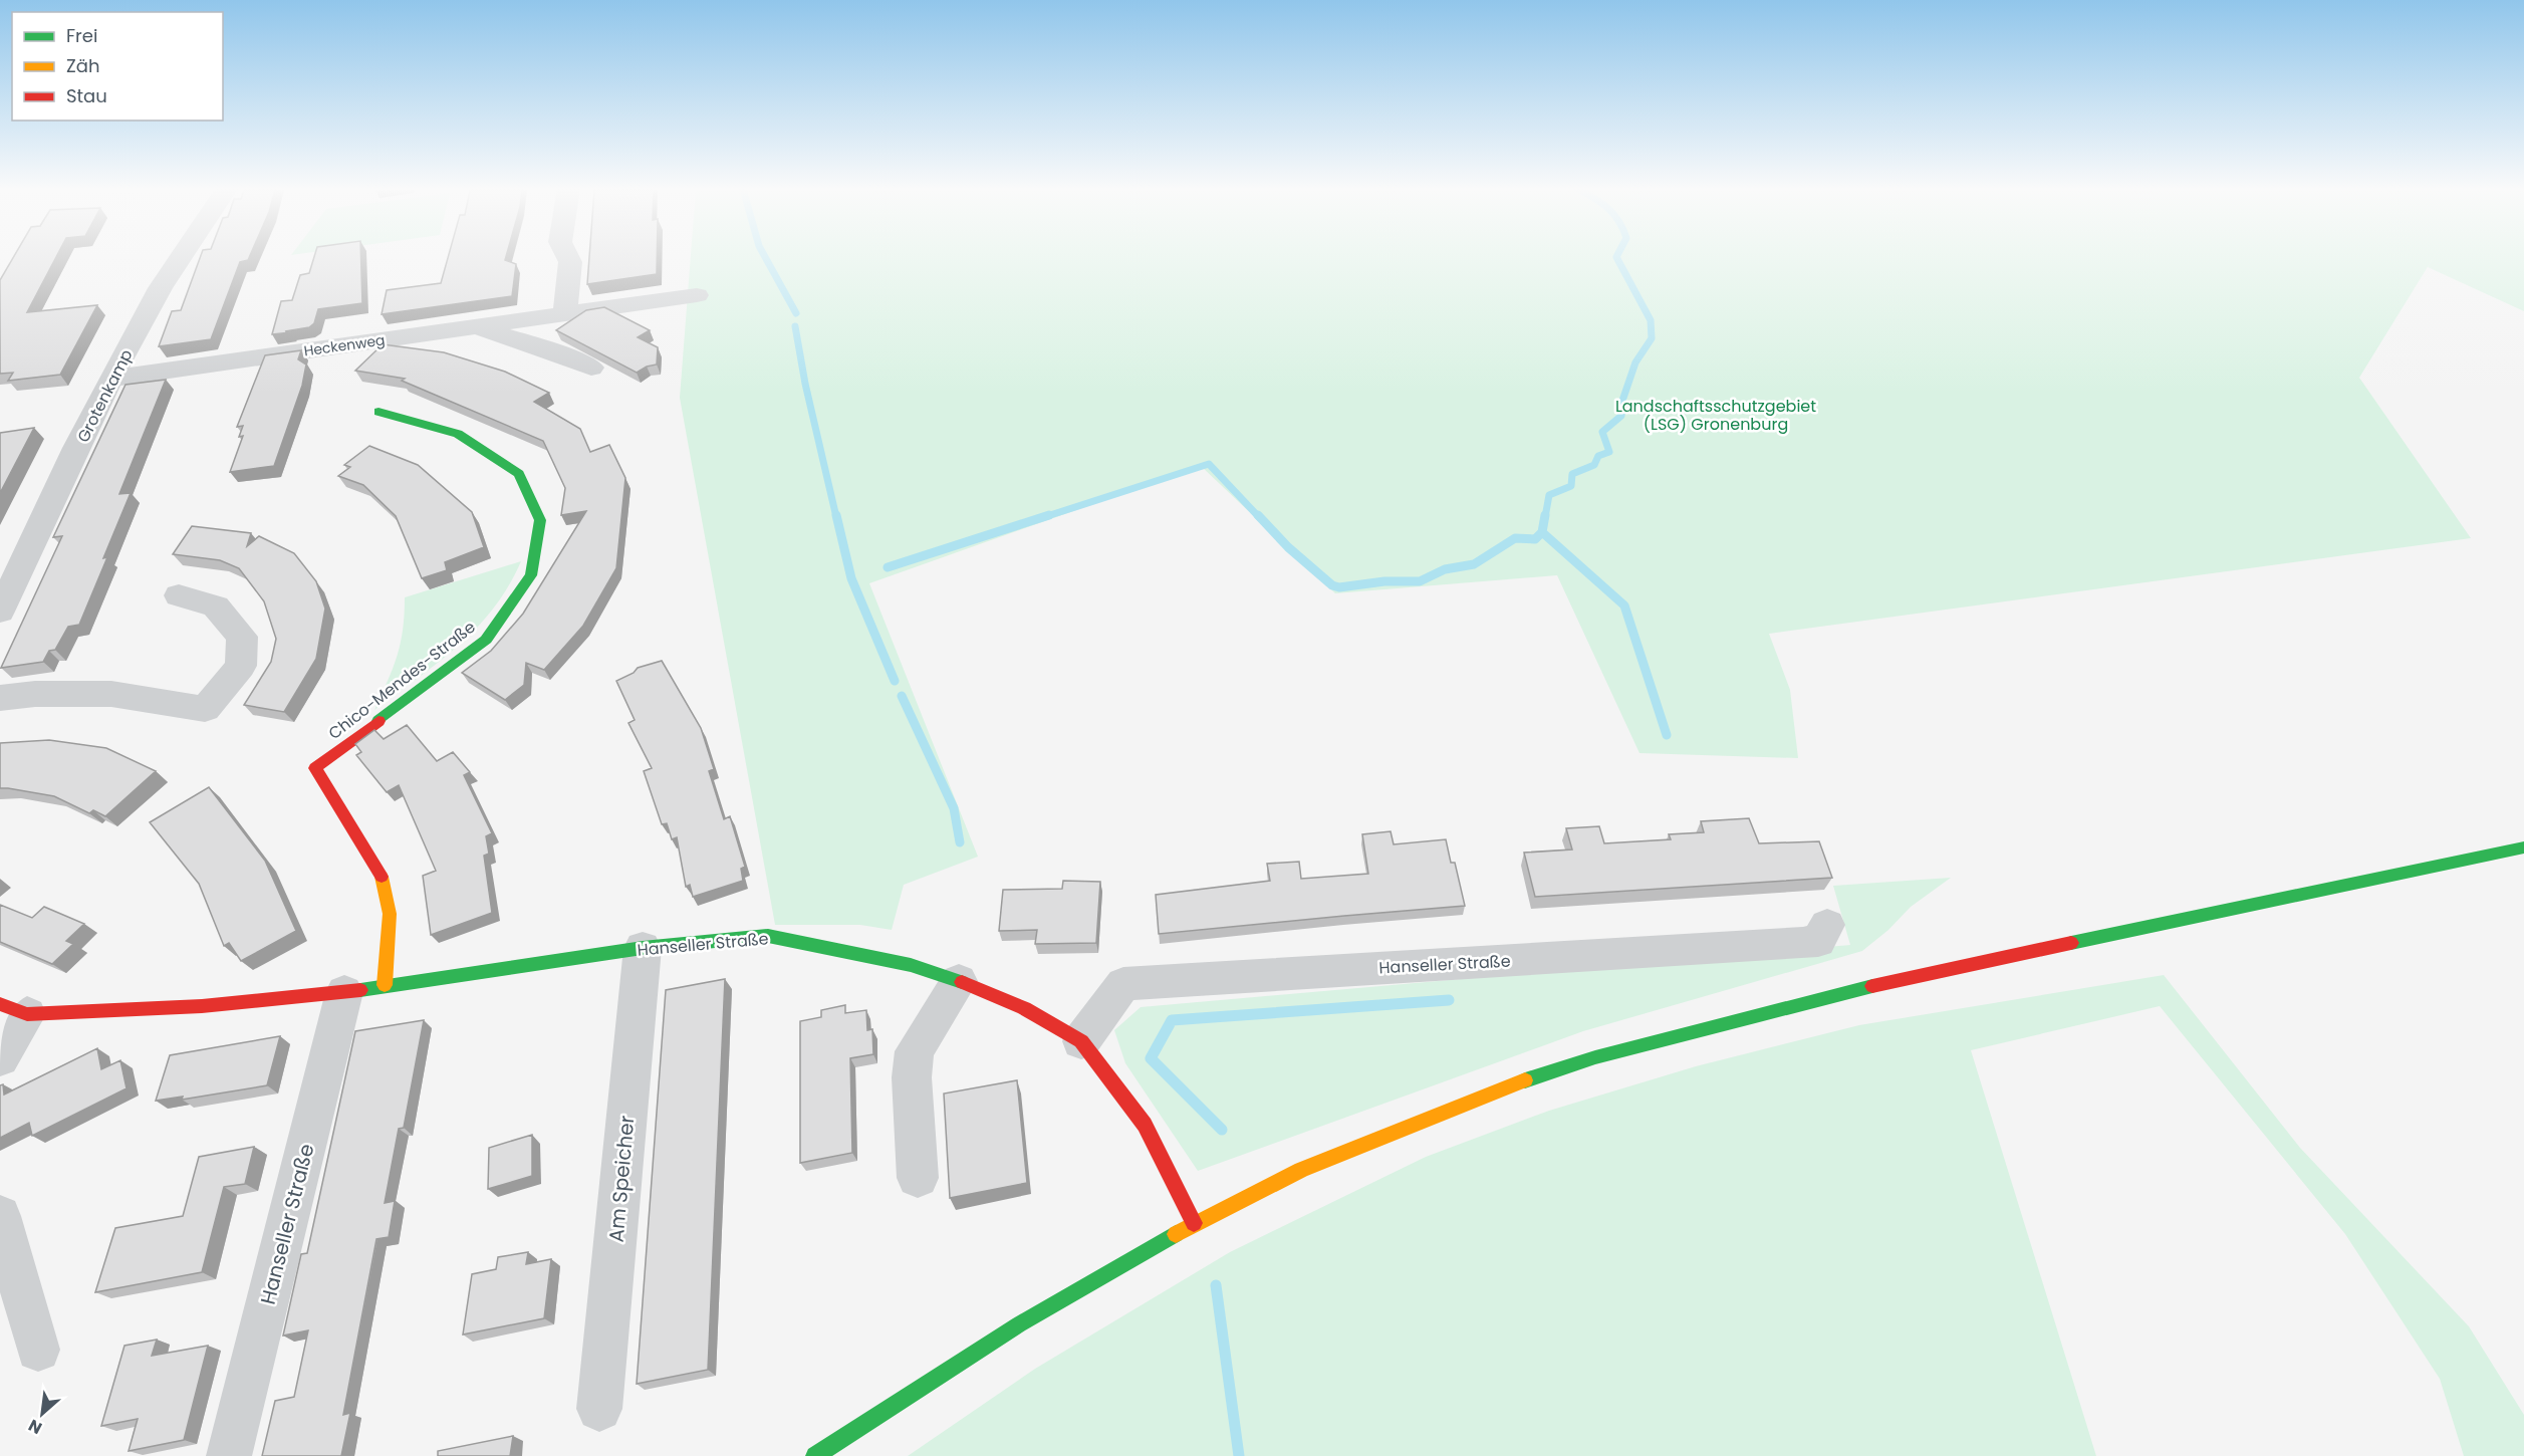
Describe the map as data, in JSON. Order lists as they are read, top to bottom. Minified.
{"streets":{"street":["Heckenweg","Grotenkamp","Chico-Mendes-Straße","Hanseller Straße","Am Speicher"]},"crossings":[["Heckenweg","Grotenkamp"],["Chico-Mendes-Straße","Hanseller Straße"],["Hanseller Straße","Am Speicher"]],"parks":["Landschaftsschutzgebiet (LSG) Gronenburg"],"legend":["Frei","Zäh","Stau"],"north":"bottom left"}
